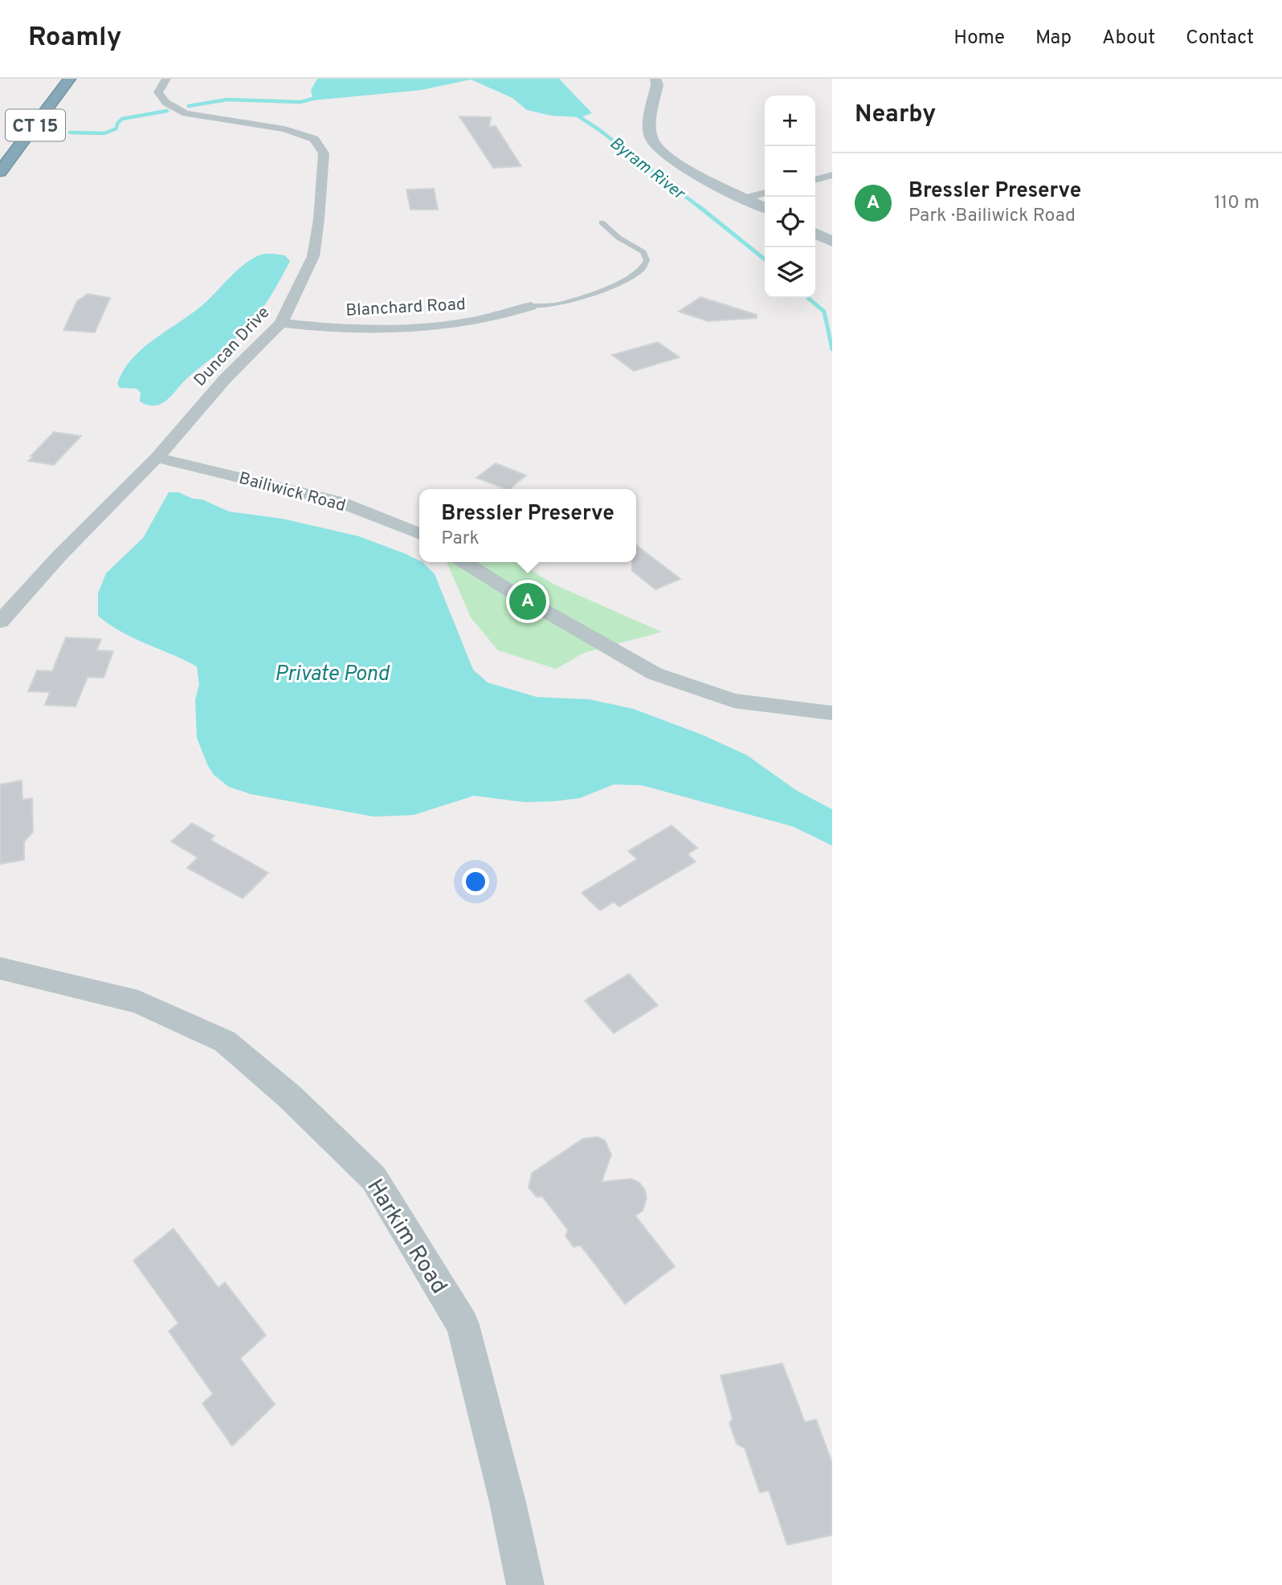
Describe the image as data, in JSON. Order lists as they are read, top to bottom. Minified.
{"streets":{"highway":["CT 15"],"street":["Blanchard Road","Duncan Drive","Bailiwick Road","Harkim Road"]},"crossings":[["Blanchard Road","Duncan Drive"],["Duncan Drive","Bailiwick Road"]],"water":["Byram River","Private Pond"],"page":{"header":"Roamly","nav":["Home","Map","About","Contact"],"heading":"Nearby","map_buttons":["+","−"],"list":[{"mark":"A","name":"Bressler Preserve","note":"Park · Bailiwick Road","value":"110 m"}],"popup":["Bressler Preserve","Park"],"pins":"A"}}
